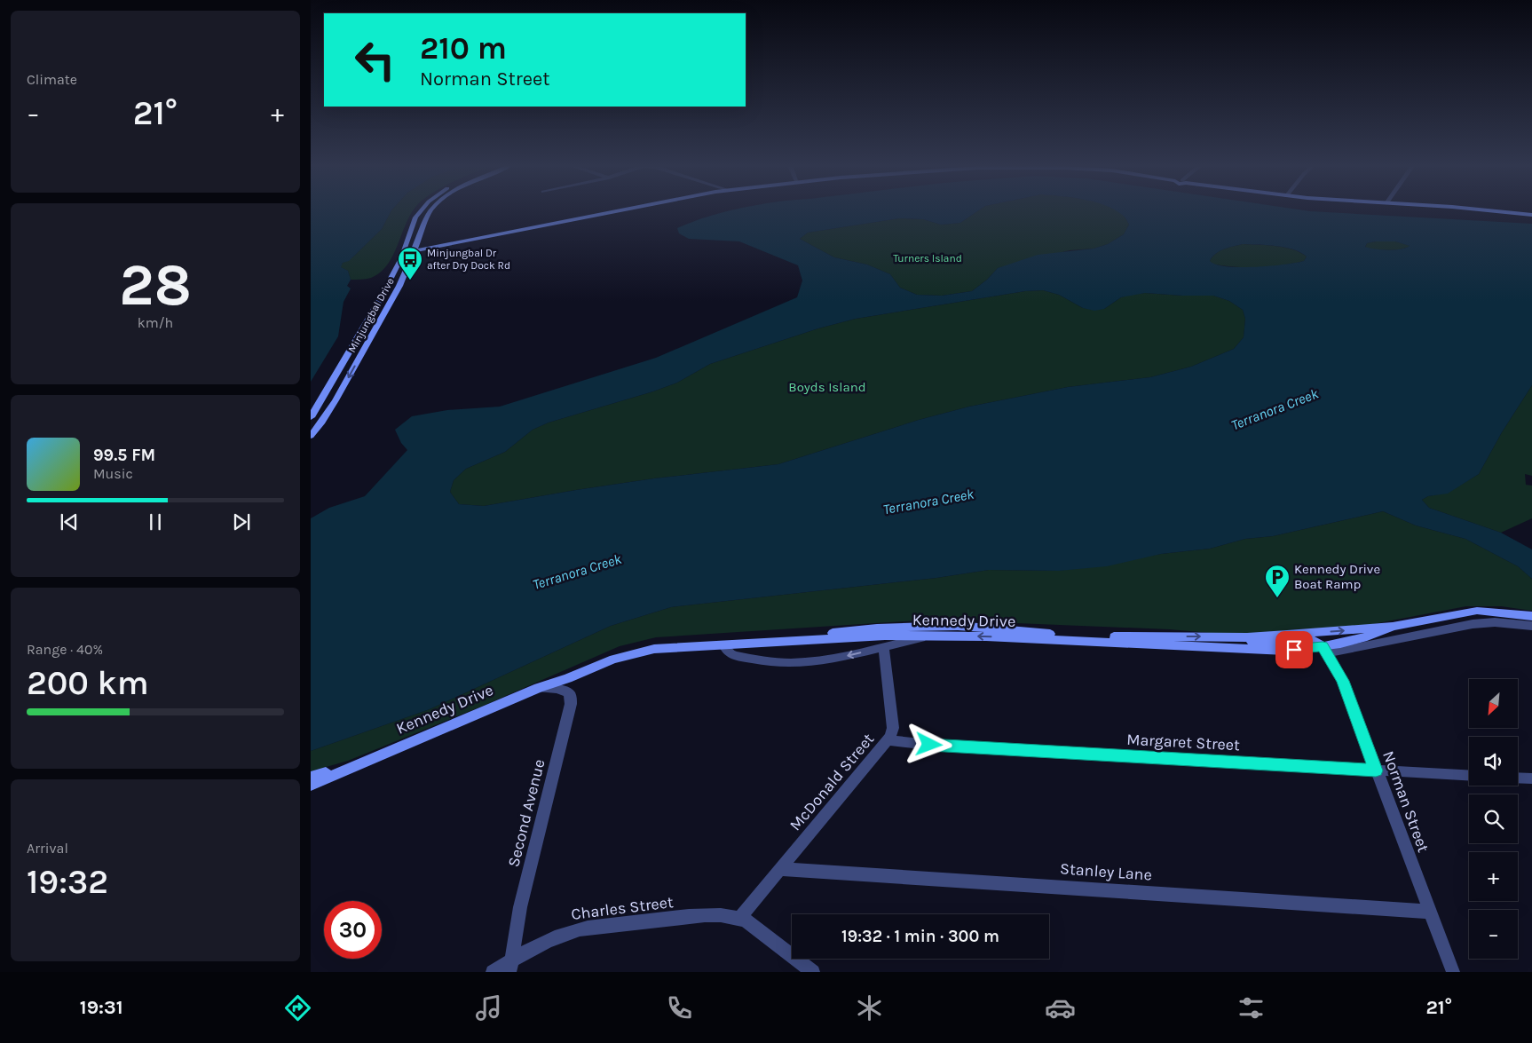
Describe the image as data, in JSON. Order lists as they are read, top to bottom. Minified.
{"streets":{"street":["Minjungbal Drive","Kennedy Drive","Margaret Street","McDonald Street","Norman Street","Second Avenue","Stanley Lane","Charles Street"]},"crossings":[["Kennedy Drive","Norman Street"],["Kennedy Drive","Second Avenue"],["Margaret Street","McDonald Street"],["Margaret Street","Norman Street"],["McDonald Street","Stanley Lane"],["McDonald Street","Charles Street"],["Norman Street","Stanley Lane"],["Second Avenue","Charles Street"]],"water":["Terranora Creek"],"parks":["Turners Island","Boyds Island"],"places":{"bus stop":["Minjungbal Dr after Dry Dock Rd"],"parking":["Kennedy Drive Boat Ramp"]},"north":"bottom left","page":{"tile":["Climate",["28","km/h"],["Range · 40%","200 km"],["Arrival","19:32"]],"turn":["210 m","Norman Street"],"heat":["−","21°","+"],"song":["99.5 FM","Music"],"map_buttons":["+","−"],"limit":"30","trip":"19:32 · 1 min · 300 m","tabs":["19:31","21°"]}}
